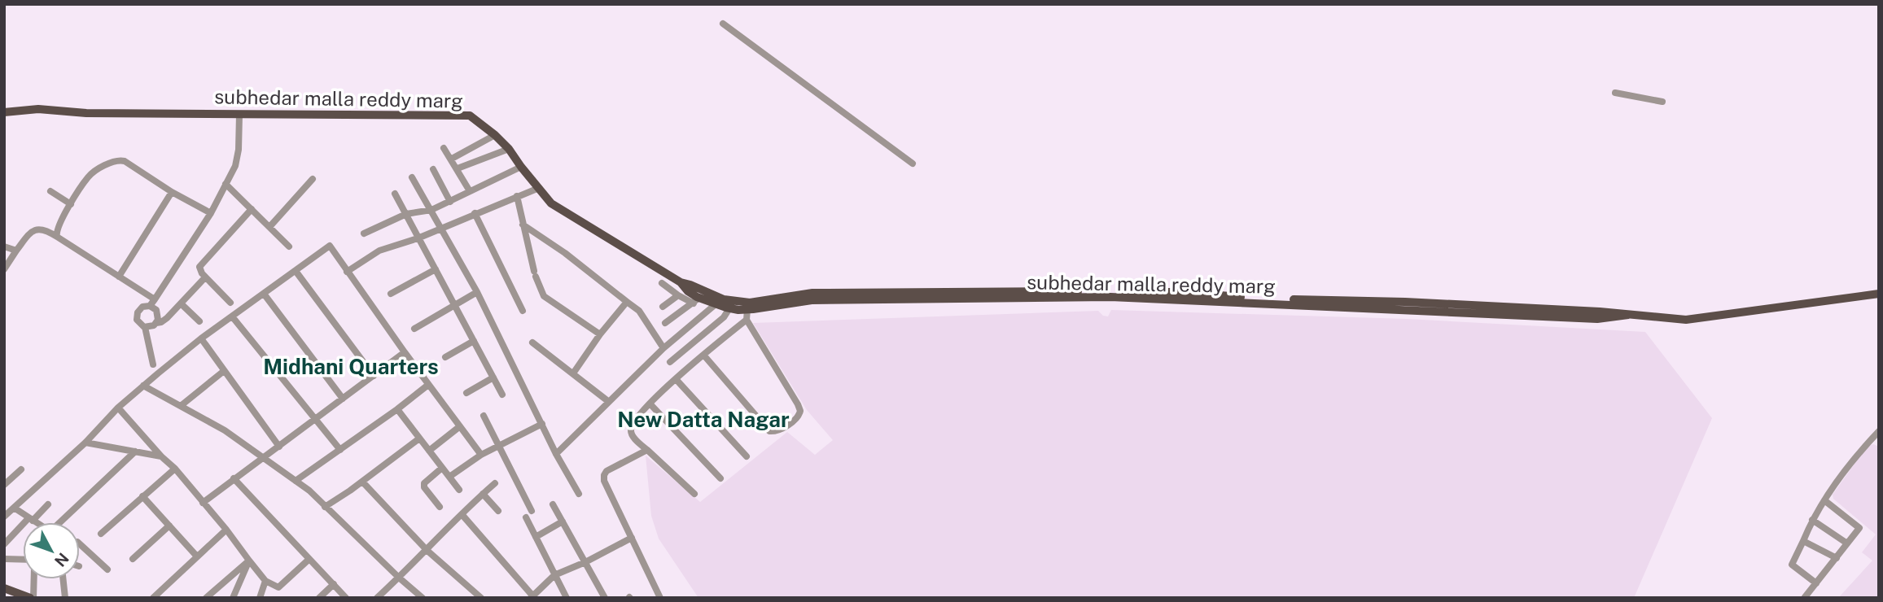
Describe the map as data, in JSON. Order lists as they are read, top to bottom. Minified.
{"streets":{"main road":["subhedar malla reddy marg"]},"districts":["Midhani Quarters","New Datta Nagar"],"north":"bottom right"}
